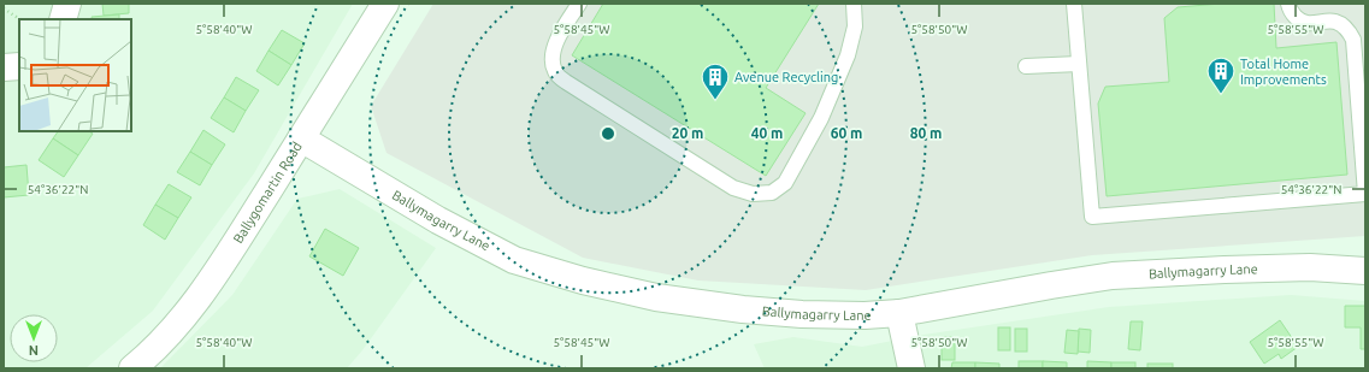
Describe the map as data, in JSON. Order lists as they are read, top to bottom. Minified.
{"streets":{"street":["Ballygomartin Road","Ballymagarry Lane"]},"crossings":[["Ballygomartin Road","Ballymagarry Lane"]],"places":{"building":["Total Home Improvements","Avenue Recycling"]},"north":"bottom","coordinates":["5°58'40\"W","5°58'45\"W","5°58'50\"W","5°58'55\"W","54°36'22\"N"],"rings":["20 m","40 m","60 m","80 m"]}
